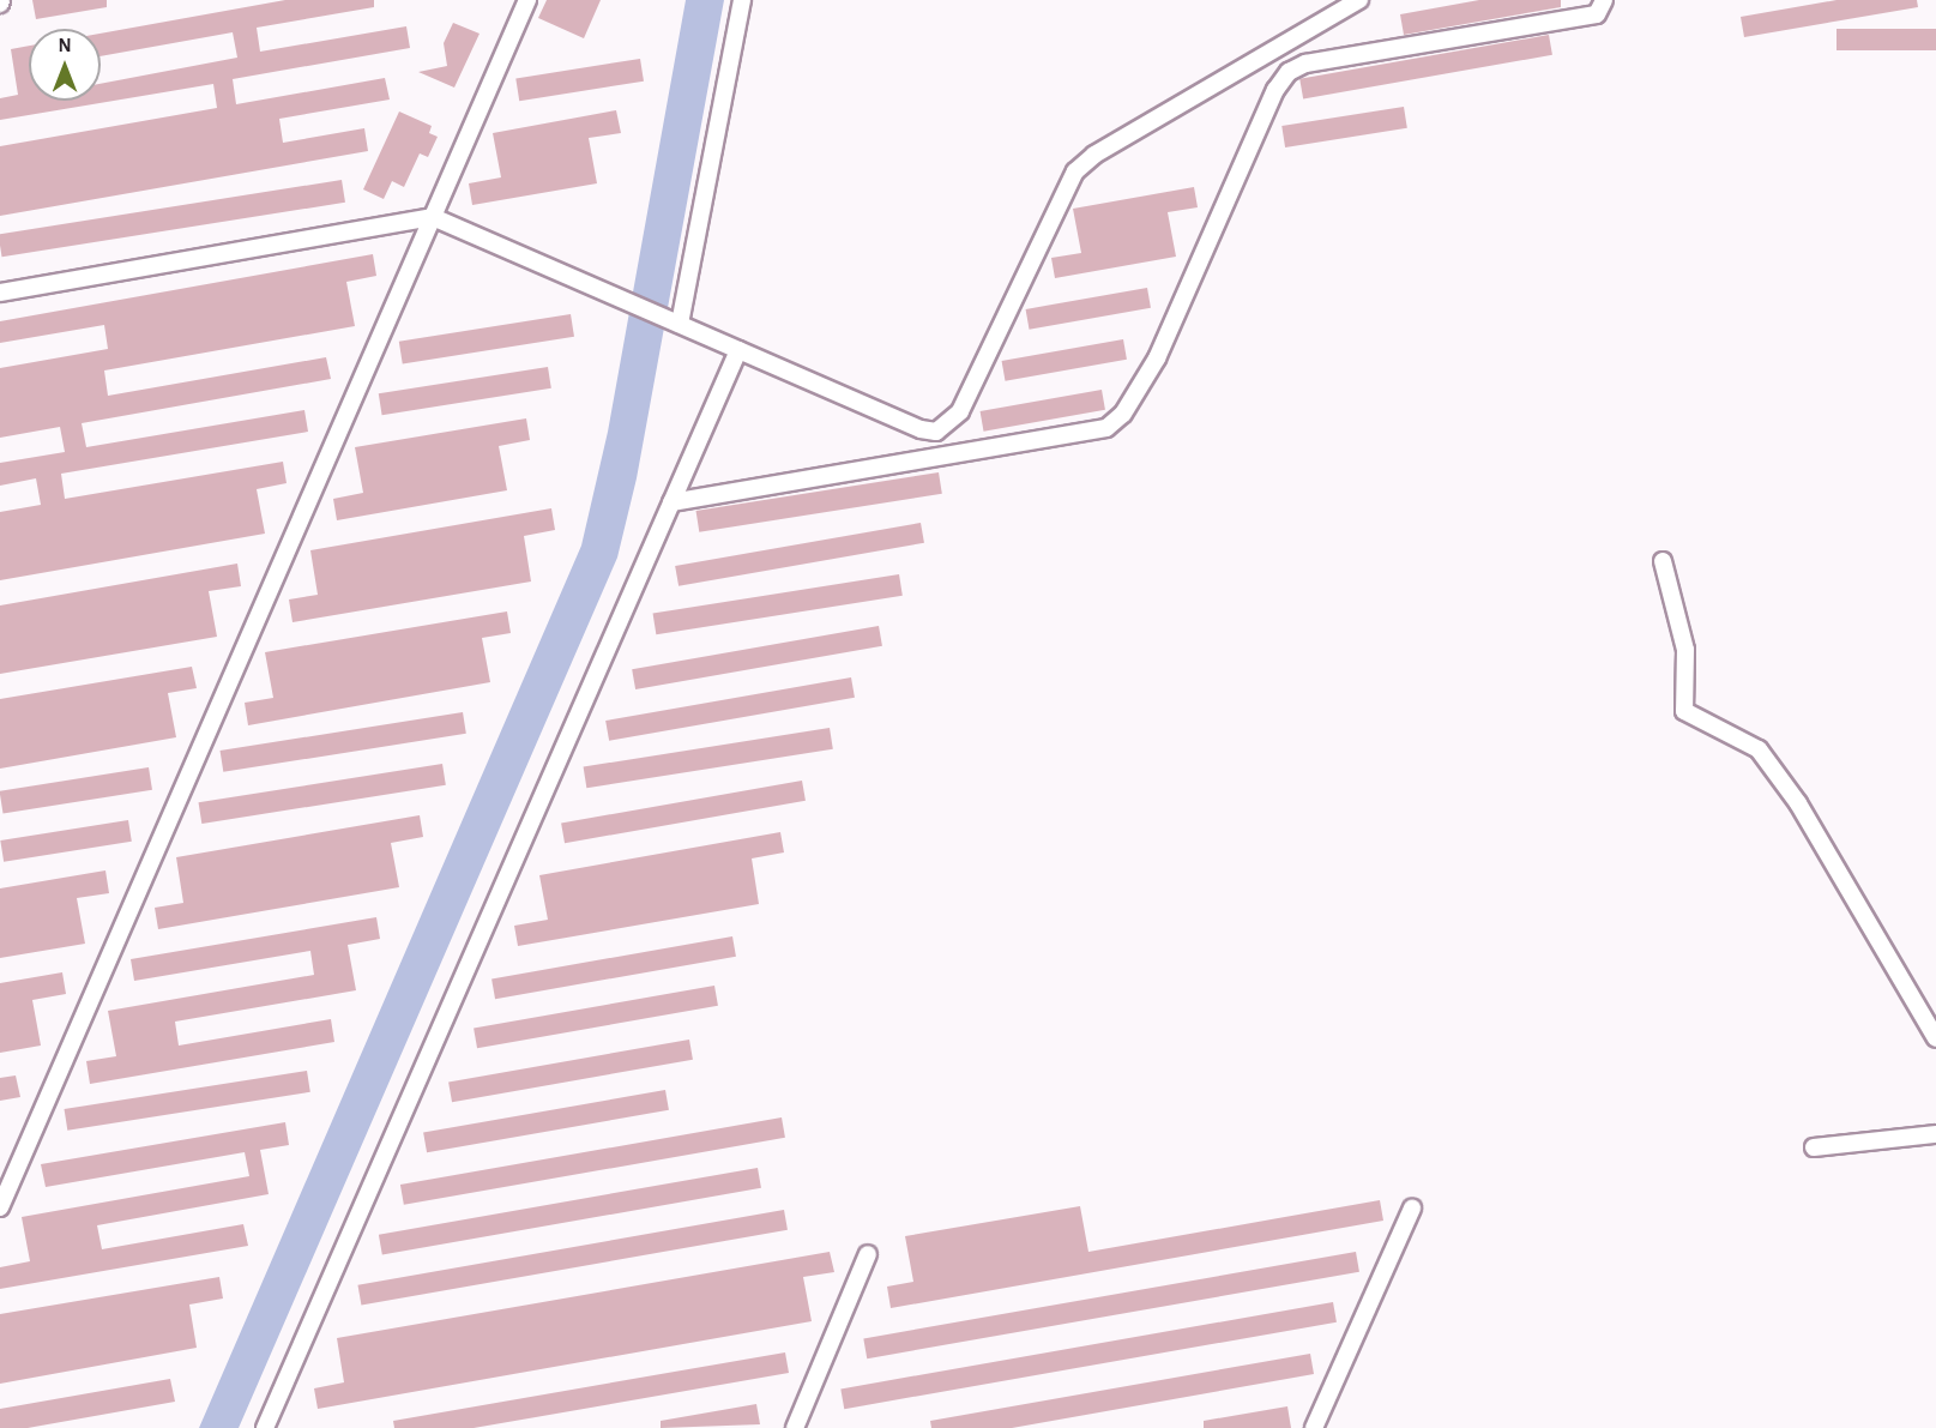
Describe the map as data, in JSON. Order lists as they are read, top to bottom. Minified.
{"north":"top"}
